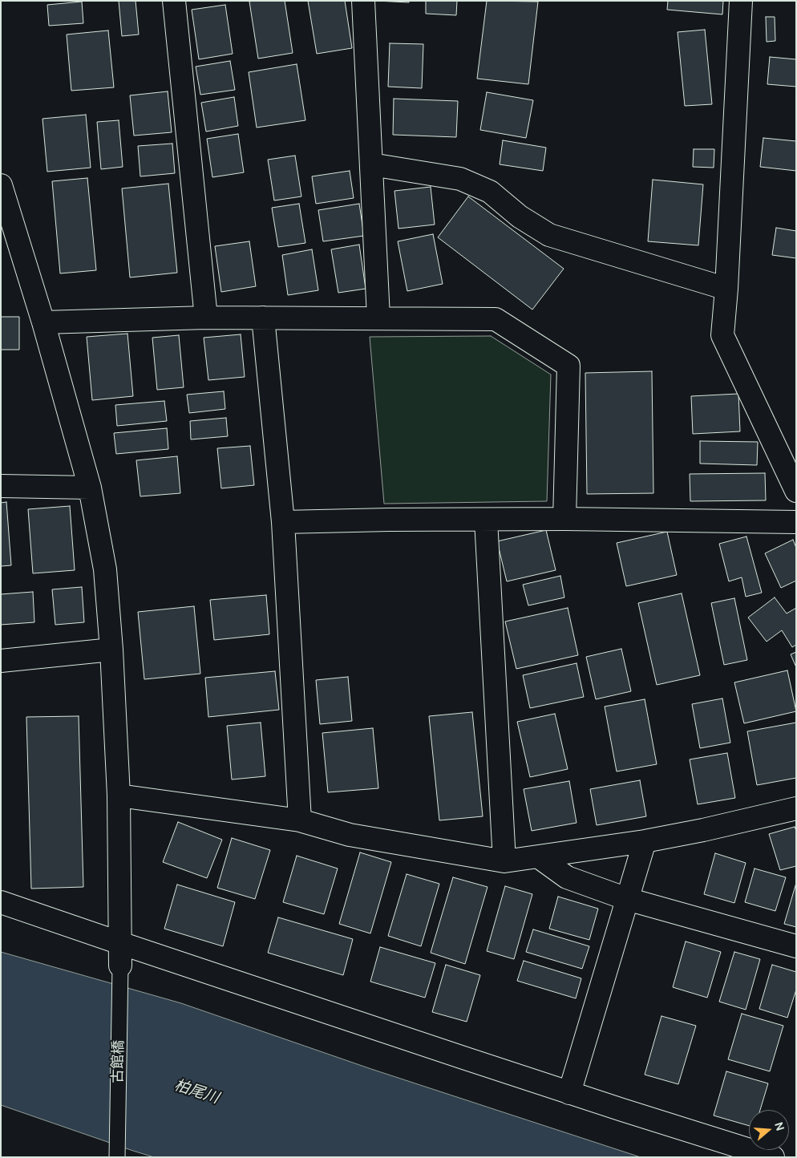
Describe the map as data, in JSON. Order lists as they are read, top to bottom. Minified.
{"streets":{"lane":["古館橋"]},"water":["柏尾川"],"north":"right"}
